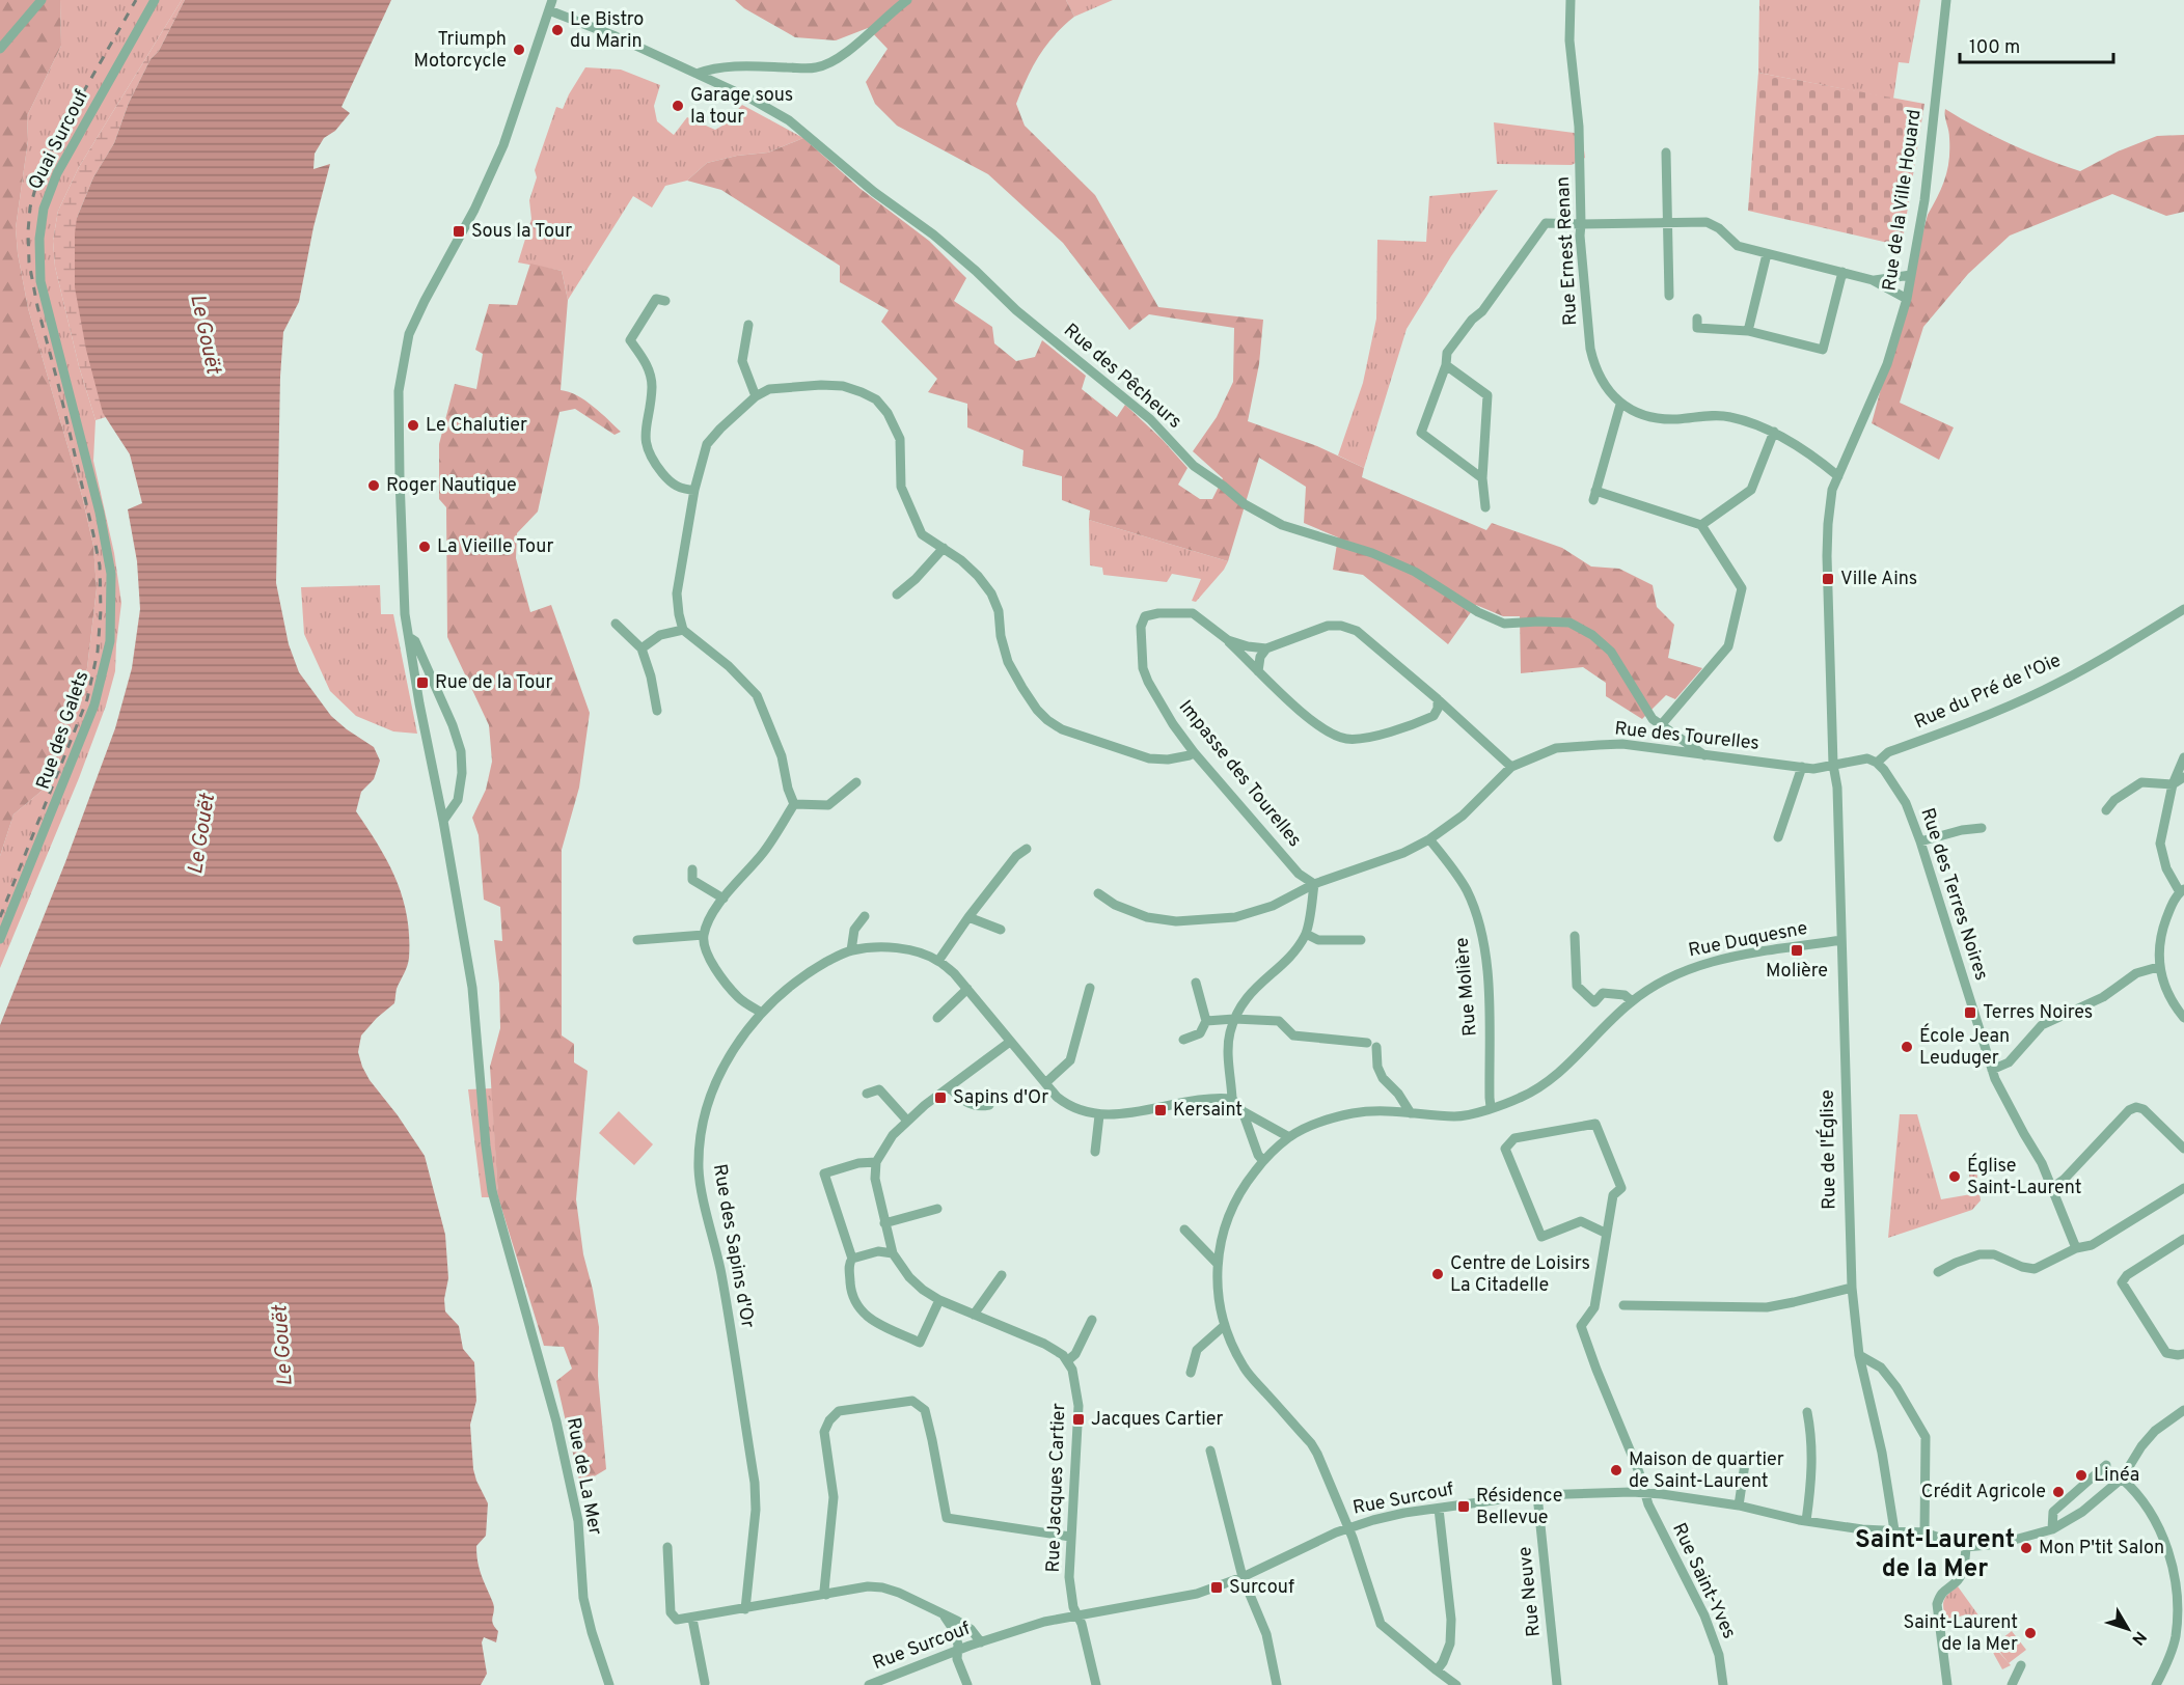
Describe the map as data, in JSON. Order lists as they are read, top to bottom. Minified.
{"streets":{"street":["Quai Surcouf","Rue de la Ville Houard","Rue Ernest Renan","Rue des Pêcheurs","Rue du Pré de l'Oie","Rue des Galets","Rue des Tourelles","Impasse des Tourelles","Rue des Terres Noires","Rue Duquesne","Rue Molière","Rue de l'Église","Rue des Sapins d'Or","Rue de La Mer","Rue Jacques Cartier","Rue Surcouf","Rue Saint-Yves","Rue Neuve"]},"crossings":[["Quai Surcouf","Rue des Galets"],["Rue de la Ville Houard","Rue des Tourelles"],["Rue de la Ville Houard","Rue de l'Église"],["Rue des Pêcheurs","Rue des Tourelles"],["Rue des Pêcheurs","Rue de La Mer"],["Rue du Pré de l'Oie","Rue des Terres Noires"],["Rue des Tourelles","Impasse des Tourelles"],["Rue des Tourelles","Rue Molière"],["Rue des Tourelles","Rue de l'Église"],["Rue Duquesne","Rue Molière"],["Rue Duquesne","Rue de l'Église"],["Rue Duquesne","Rue Surcouf"],["Rue de l'Église","Rue Surcouf"],["Rue Jacques Cartier","Rue Surcouf"],["Rue Surcouf","Rue Saint-Yves"],["Rue Surcouf","Rue Neuve"]],"districts":["Saint-Laurent de la Mer"],"water":["Le Gouët"],"places":{"other":["Le Bistro du Marin","Triumph Motorcycle","Garage sous la tour","Le Chalutier","Roger Nautique","La Vieille Tour","École Jean Leuduger","Église Saint-Laurent","Centre de Loisirs La Citadelle","Maison de quartier de Saint-Laurent","Linéa","Crédit Agricole","Mon P'tit Salon","Saint-Laurent de la Mer"],"transit":["Sous la Tour","Ville Ains","Rue de la Tour","Molière","Terres Noires","Sapins d'Or","Kersaint","Jacques Cartier","Résidence Bellevue","Surcouf"]},"scale_bar":"100 m","north":"bottom right"}
